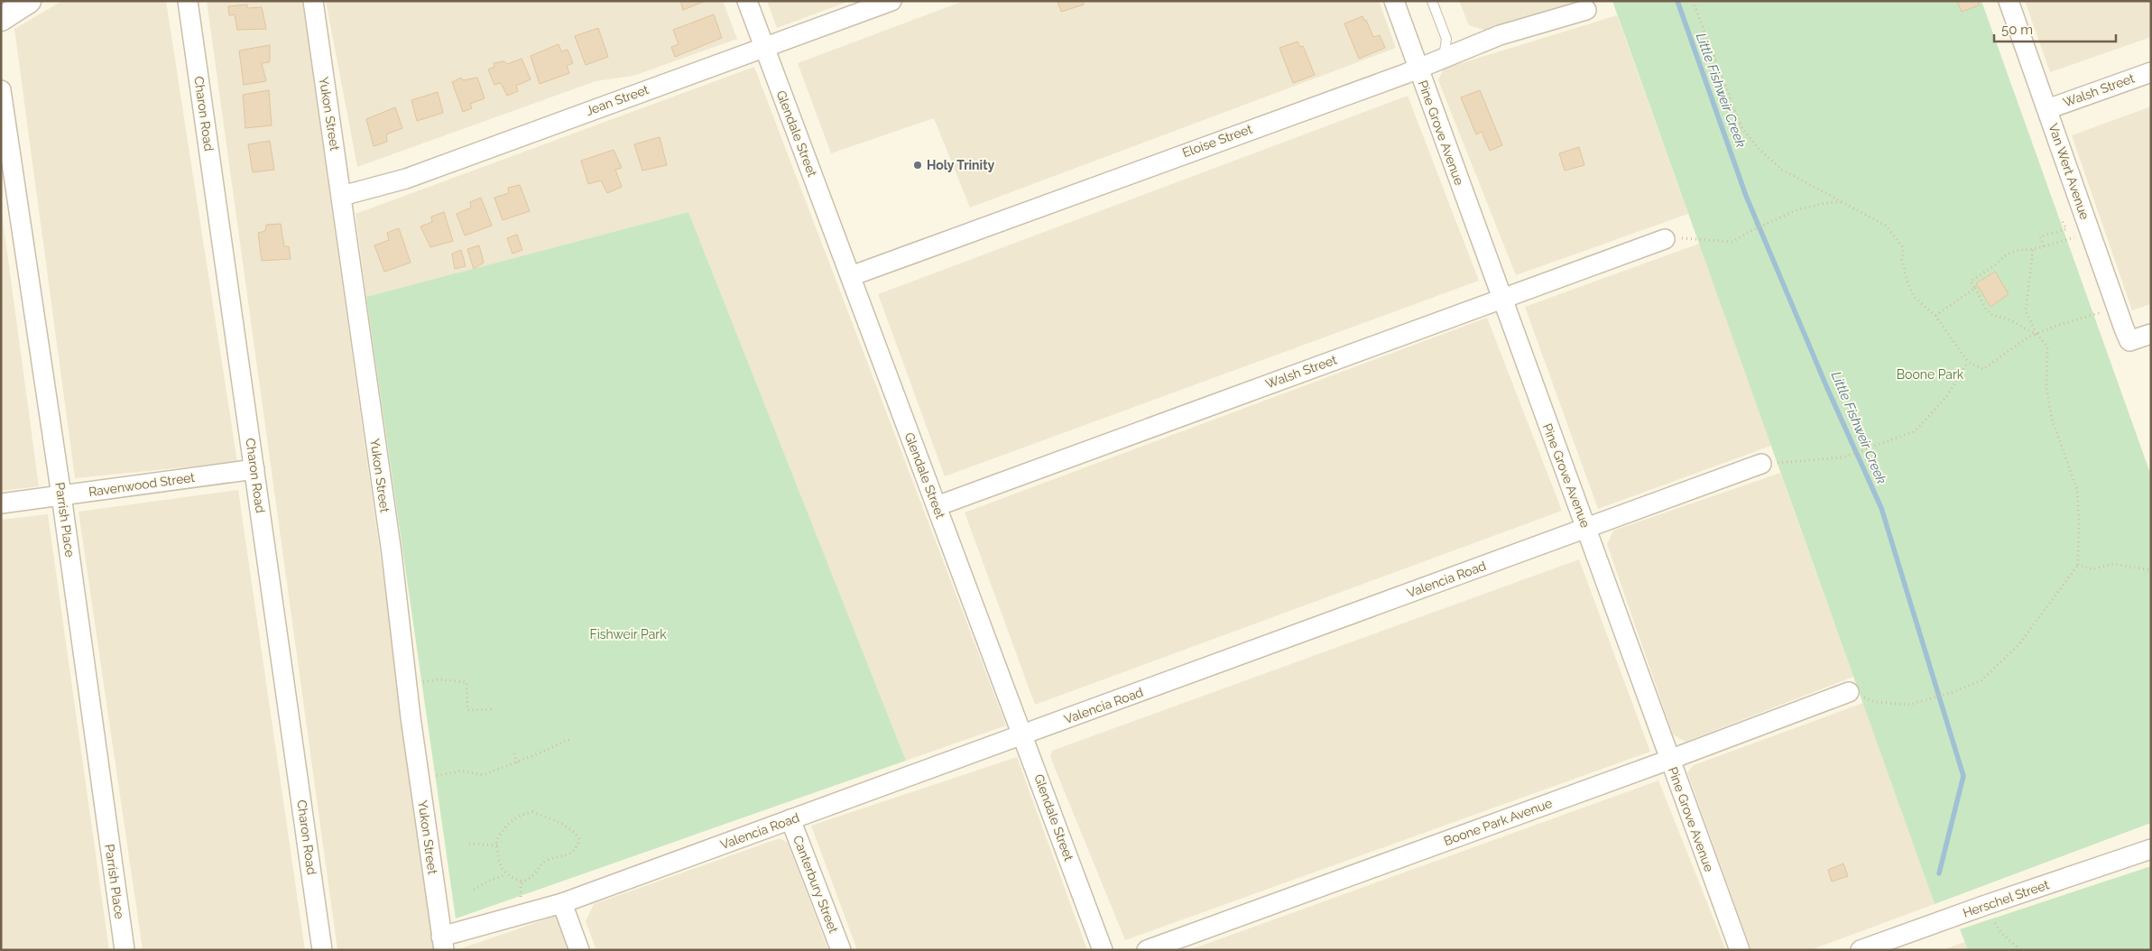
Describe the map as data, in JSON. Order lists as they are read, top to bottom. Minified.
{"streets":{"street":["Walsh Street","Jean Street","Charon Road","Yukon Street","Pine Grove Avenue","Glendale Street","Eloise Street","Van Wert Avenue","Ravenwood Street","Parrish Place","Valencia Road","Boone Park Avenue","Canterbury Street","Herschel Street"]},"crossings":[["Walsh Street","Pine Grove Avenue"],["Walsh Street","Glendale Street"],["Walsh Street","Van Wert Avenue"],["Jean Street","Yukon Street"],["Jean Street","Glendale Street"],["Charon Road","Ravenwood Street"],["Yukon Street","Valencia Road"],["Pine Grove Avenue","Eloise Street"],["Pine Grove Avenue","Valencia Road"],["Pine Grove Avenue","Boone Park Avenue"],["Glendale Street","Eloise Street"],["Glendale Street","Valencia Road"],["Ravenwood Street","Parrish Place"],["Valencia Road","Canterbury Street"]],"water":["Little Fishweir Creek"],"parks":["Boone Park","Fishweir Park"],"places":["Holy Trinity"],"scale_bar":"50 m"}
